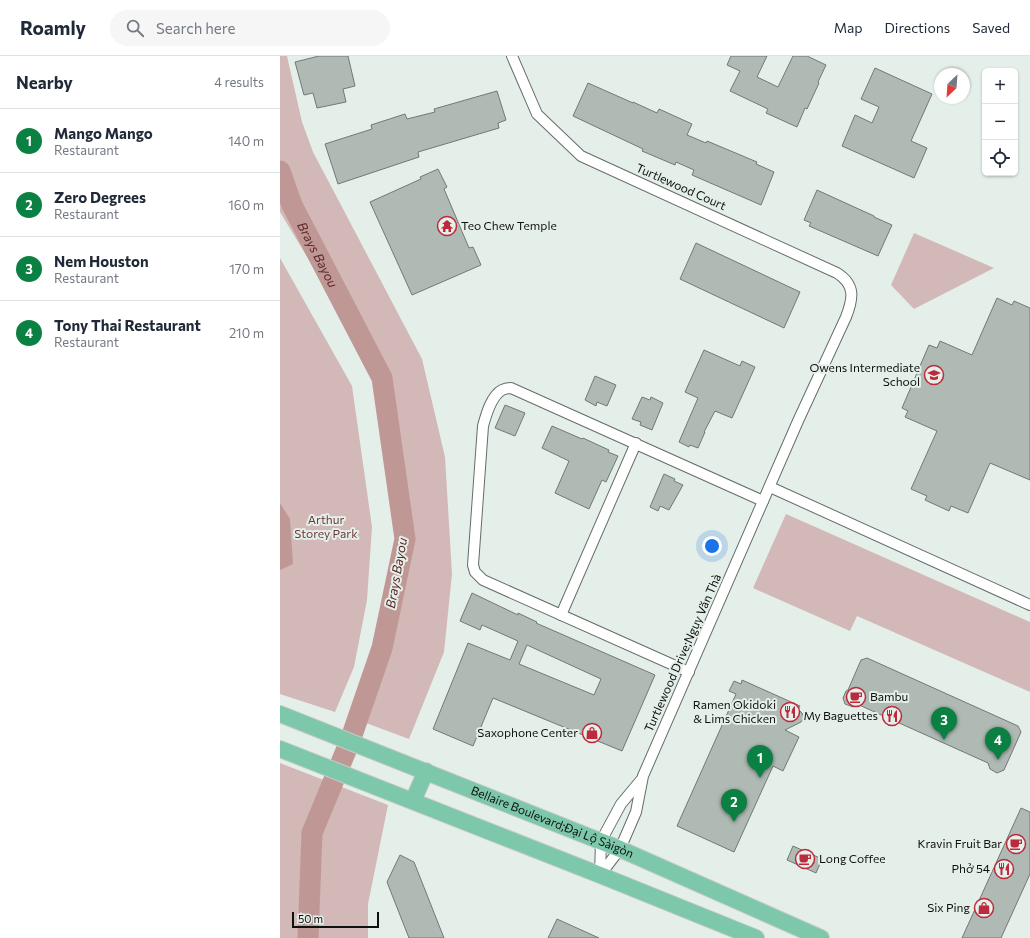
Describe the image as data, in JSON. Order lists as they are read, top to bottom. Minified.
{"streets":{"main road":["Bellaire Boulevard;Đại Lộ Sàigòn"],"street":["Turtlewood Court","Turtlewood Drive;Ngụy Văn Thà"]},"crossings":[["Turtlewood Court","Turtlewood Drive;Ngụy Văn Thà"],["Turtlewood Drive;Ngụy Văn Thà","Bellaire Boulevard;Đại Lộ Sàigòn"]],"water":["Brays Bayou"],"parks":["Arthur Storey Park"],"places":{"temple":["Teo Chew Temple"],"school or university":["Owens Intermediate School"],"cafe":["Bambu","Kravin Fruit Bar","Long Coffee"],"restaurant":["Ramen Okidoki & Lims Chicken","My Baguettes","Phở 54"],"shop":["Saxophone Center","Six Ping"]},"scale_bar":"50 m","north":"bottom left","page":{"header":"Roamly","search":"Search here","nav":["Map","Directions","Saved"],"heading":["Nearby","4 results"],"map_buttons":["+","−"],"list":[{"mark":"1","name":"Mango Mango","note":"Restaurant","value":"140 m"},{"mark":"2","name":"Zero Degrees","note":"Restaurant","value":"160 m"},{"mark":"3","name":"Nem Houston","note":"Restaurant","value":"170 m"},{"mark":"4","name":"Tony Thai Restaurant","note":"Restaurant","value":"210 m"}],"pins":["3","4","1","2"],"scale":"50 m"}}
